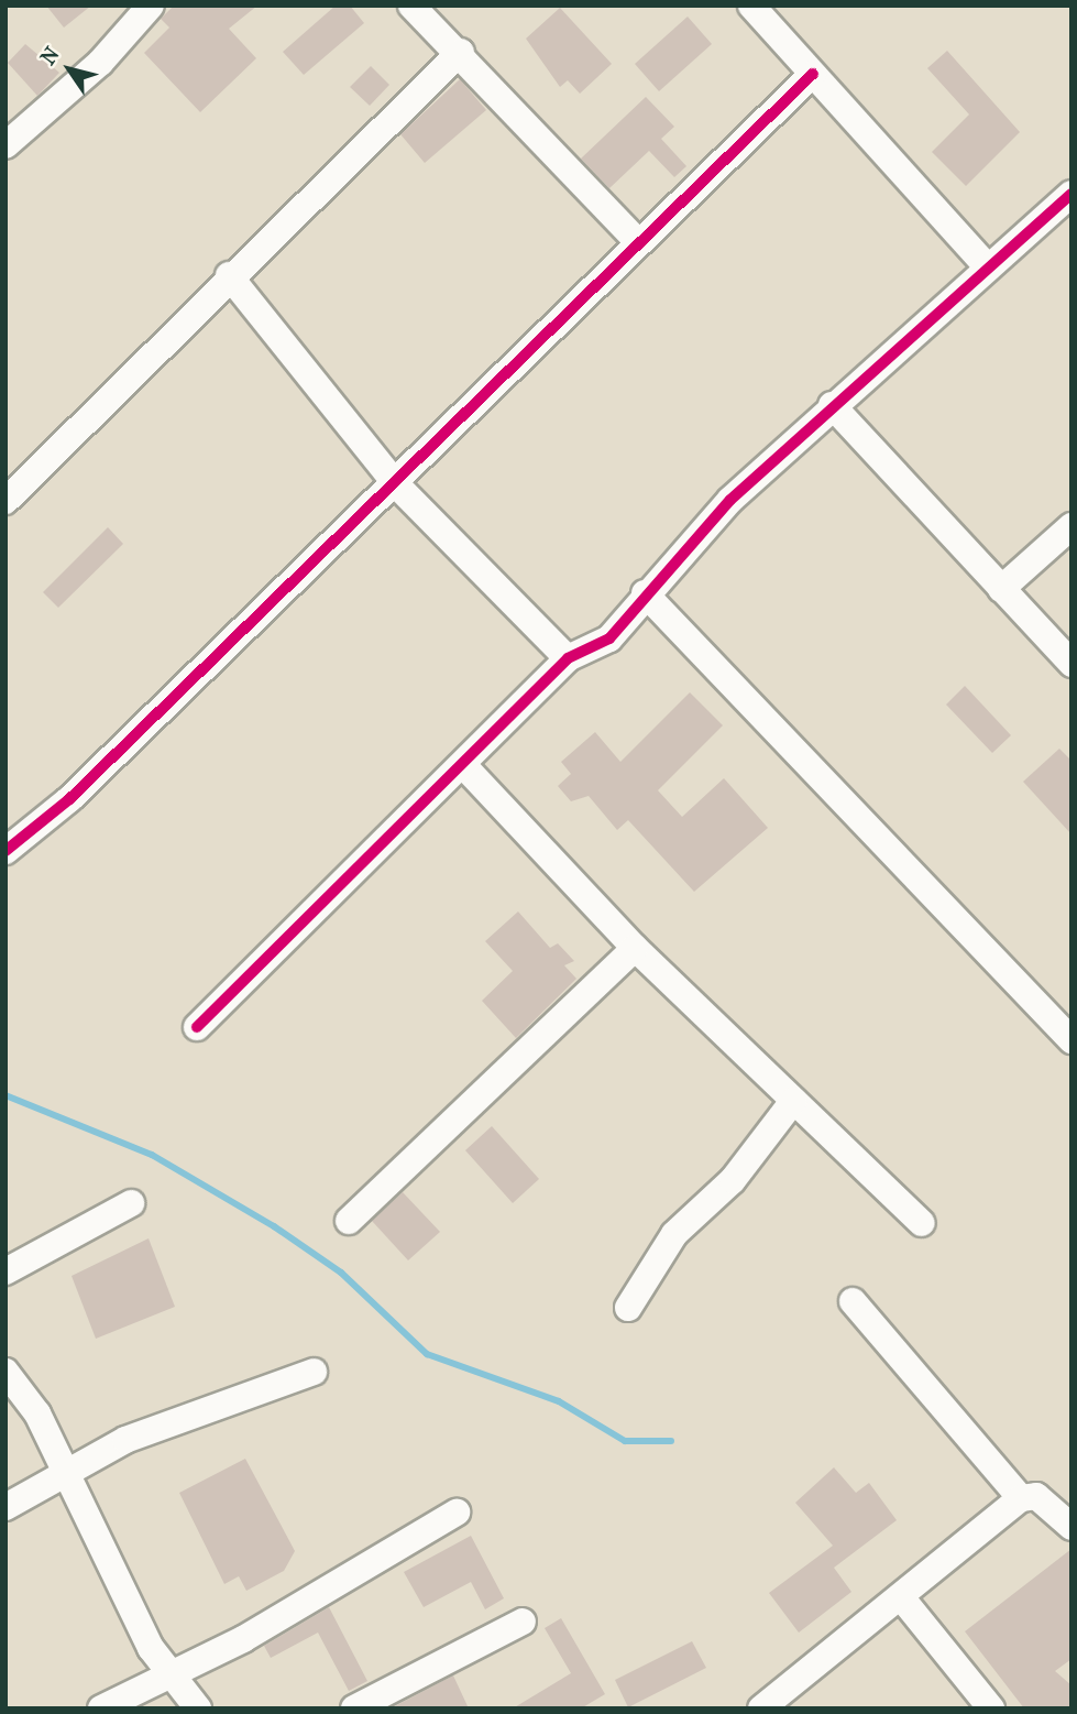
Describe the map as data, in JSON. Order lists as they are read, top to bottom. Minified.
{"north":"top left"}
